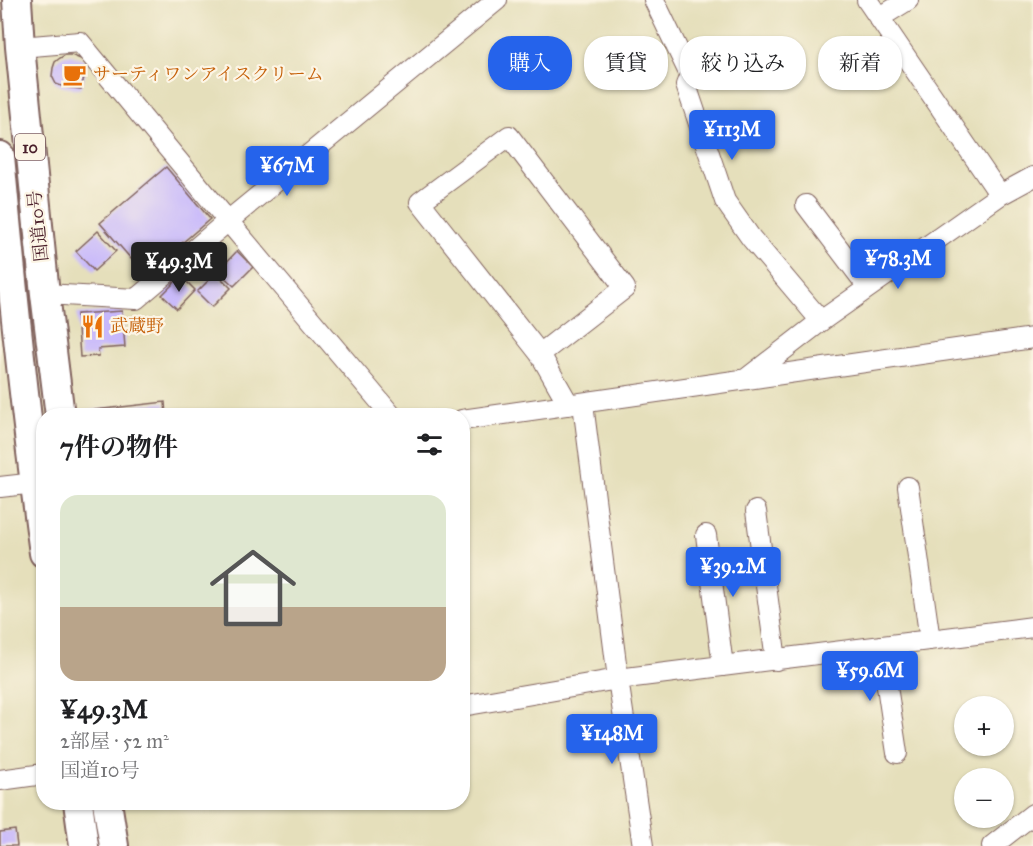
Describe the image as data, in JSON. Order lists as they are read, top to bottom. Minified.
{"streets":{"highway":["10","国道10号"]},"places":{"cafe":["サーティワンアイスクリーム"],"restaurant":["武蔵野"]},"page":{"chip":["購入","賃貸","絞り込み","新着"],"price":["¥113M","¥67M","¥78.3M","¥49.3M","¥39.2M","¥59.6M","¥148M"],"heading":"7件の物件","list":[{"name":"¥49.3M","note":"2部屋 · 52 m² · 国道10号"}],"map_buttons":["+","−"]}}
